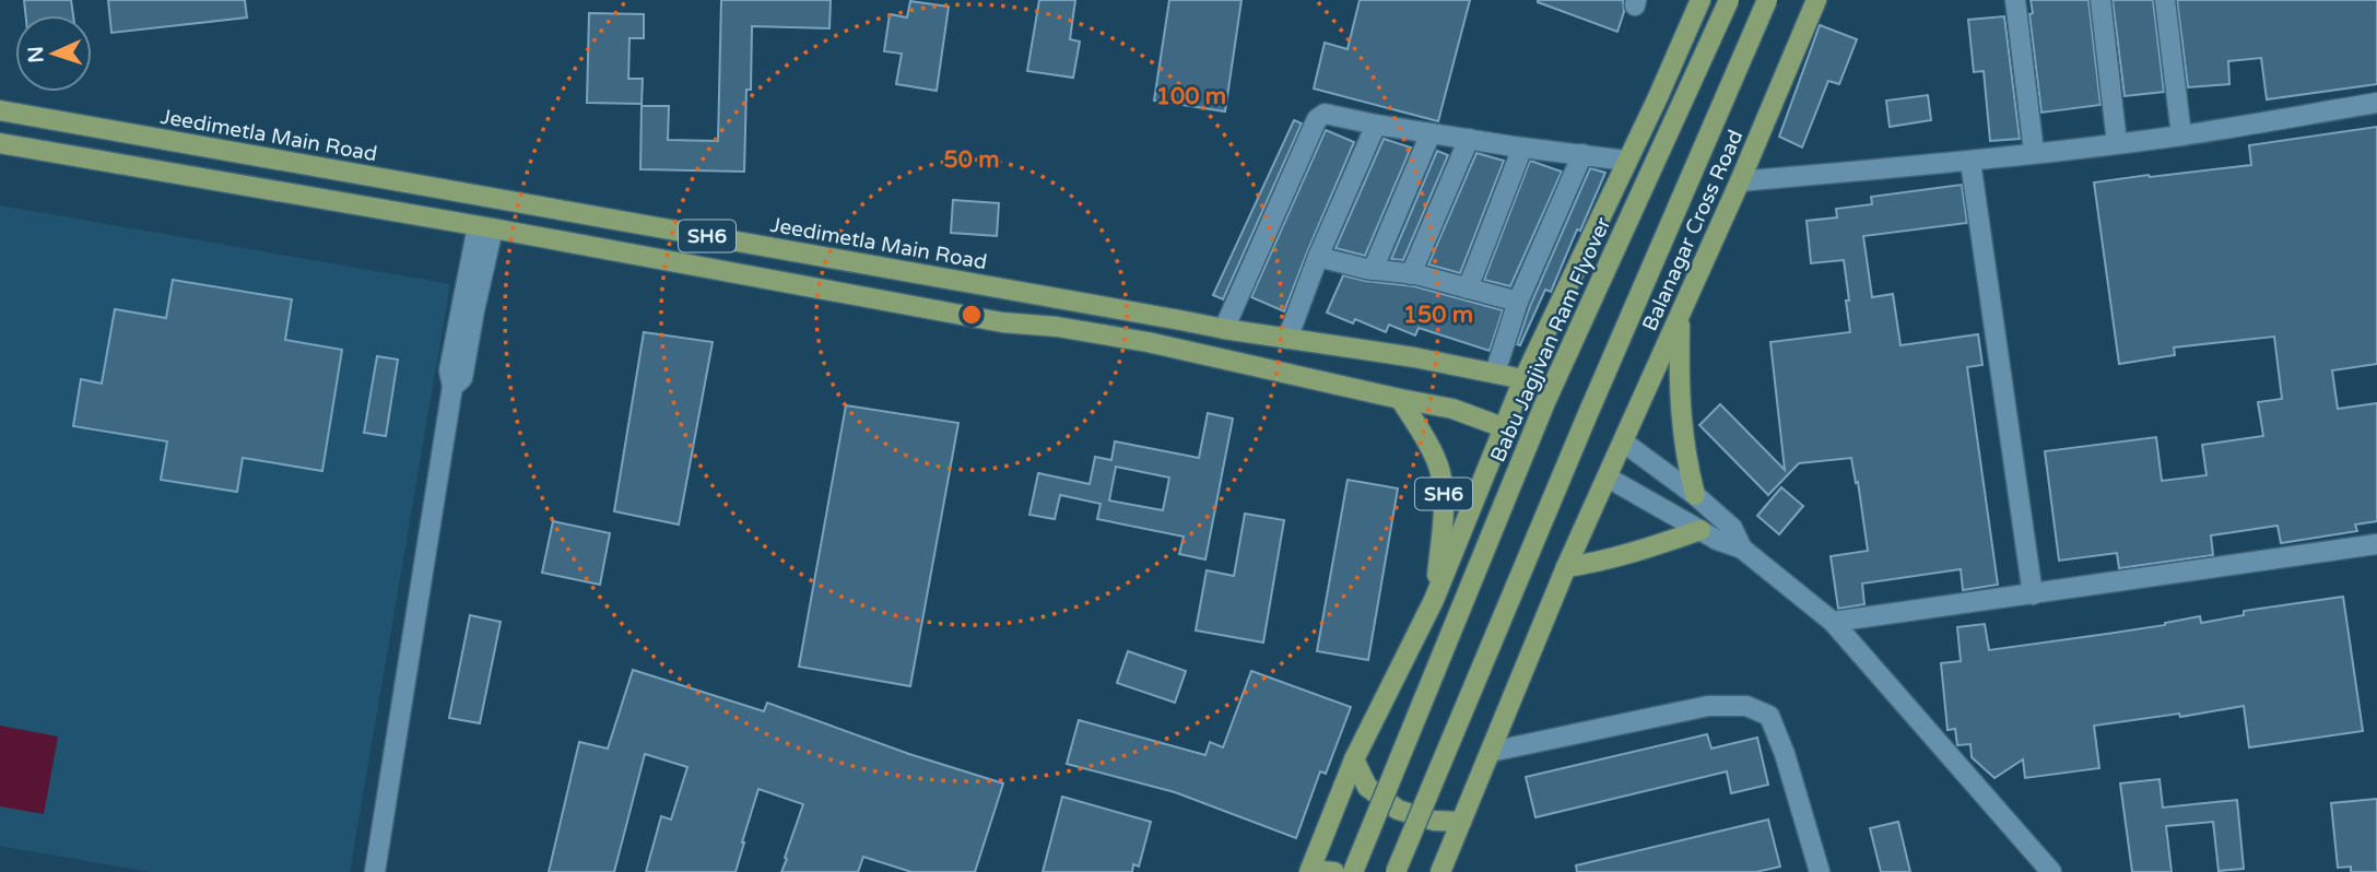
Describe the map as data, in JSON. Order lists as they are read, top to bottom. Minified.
{"streets":{"main road":["Jeedimetla Main Road","Balanagar Cross Road","SH6","Babu Jagjivan Ram Flyover"]},"north":"left","rings":["100 m","50 m","150 m"]}
